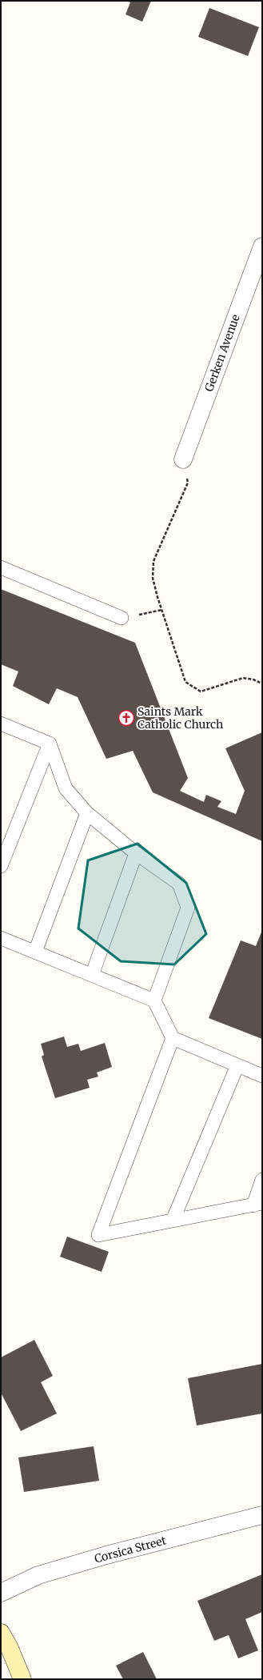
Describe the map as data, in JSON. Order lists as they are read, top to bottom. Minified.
{"streets":{"street":["Gerken Avenue","Corsica Street"]},"places":{"church":["Saints Mark Catholic Church"]}}
